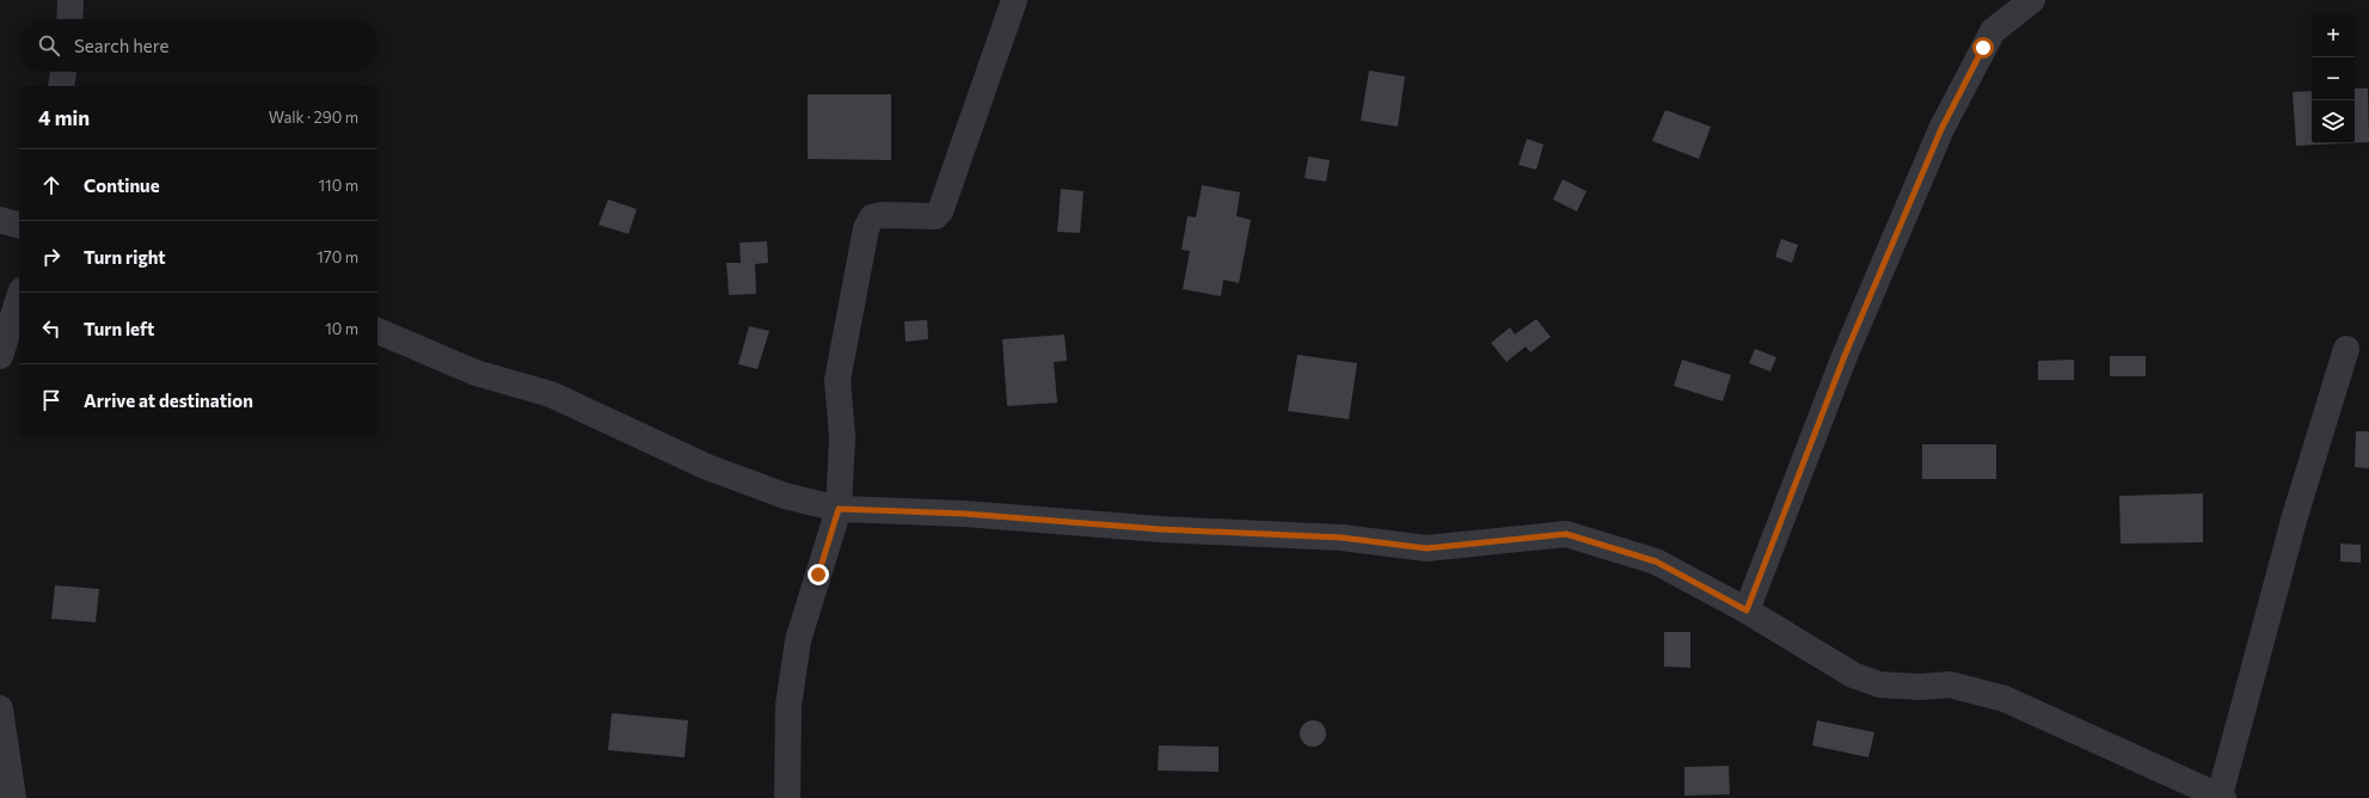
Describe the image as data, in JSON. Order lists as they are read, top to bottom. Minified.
{"page":{"map_buttons":["+","−"],"search":"Search here","heading":["4 min","Walk · 290 m"],"list":[["Continue","110 m"],["Turn right","170 m"],["Turn left","10 m"],"Arrive at destination"]}}
